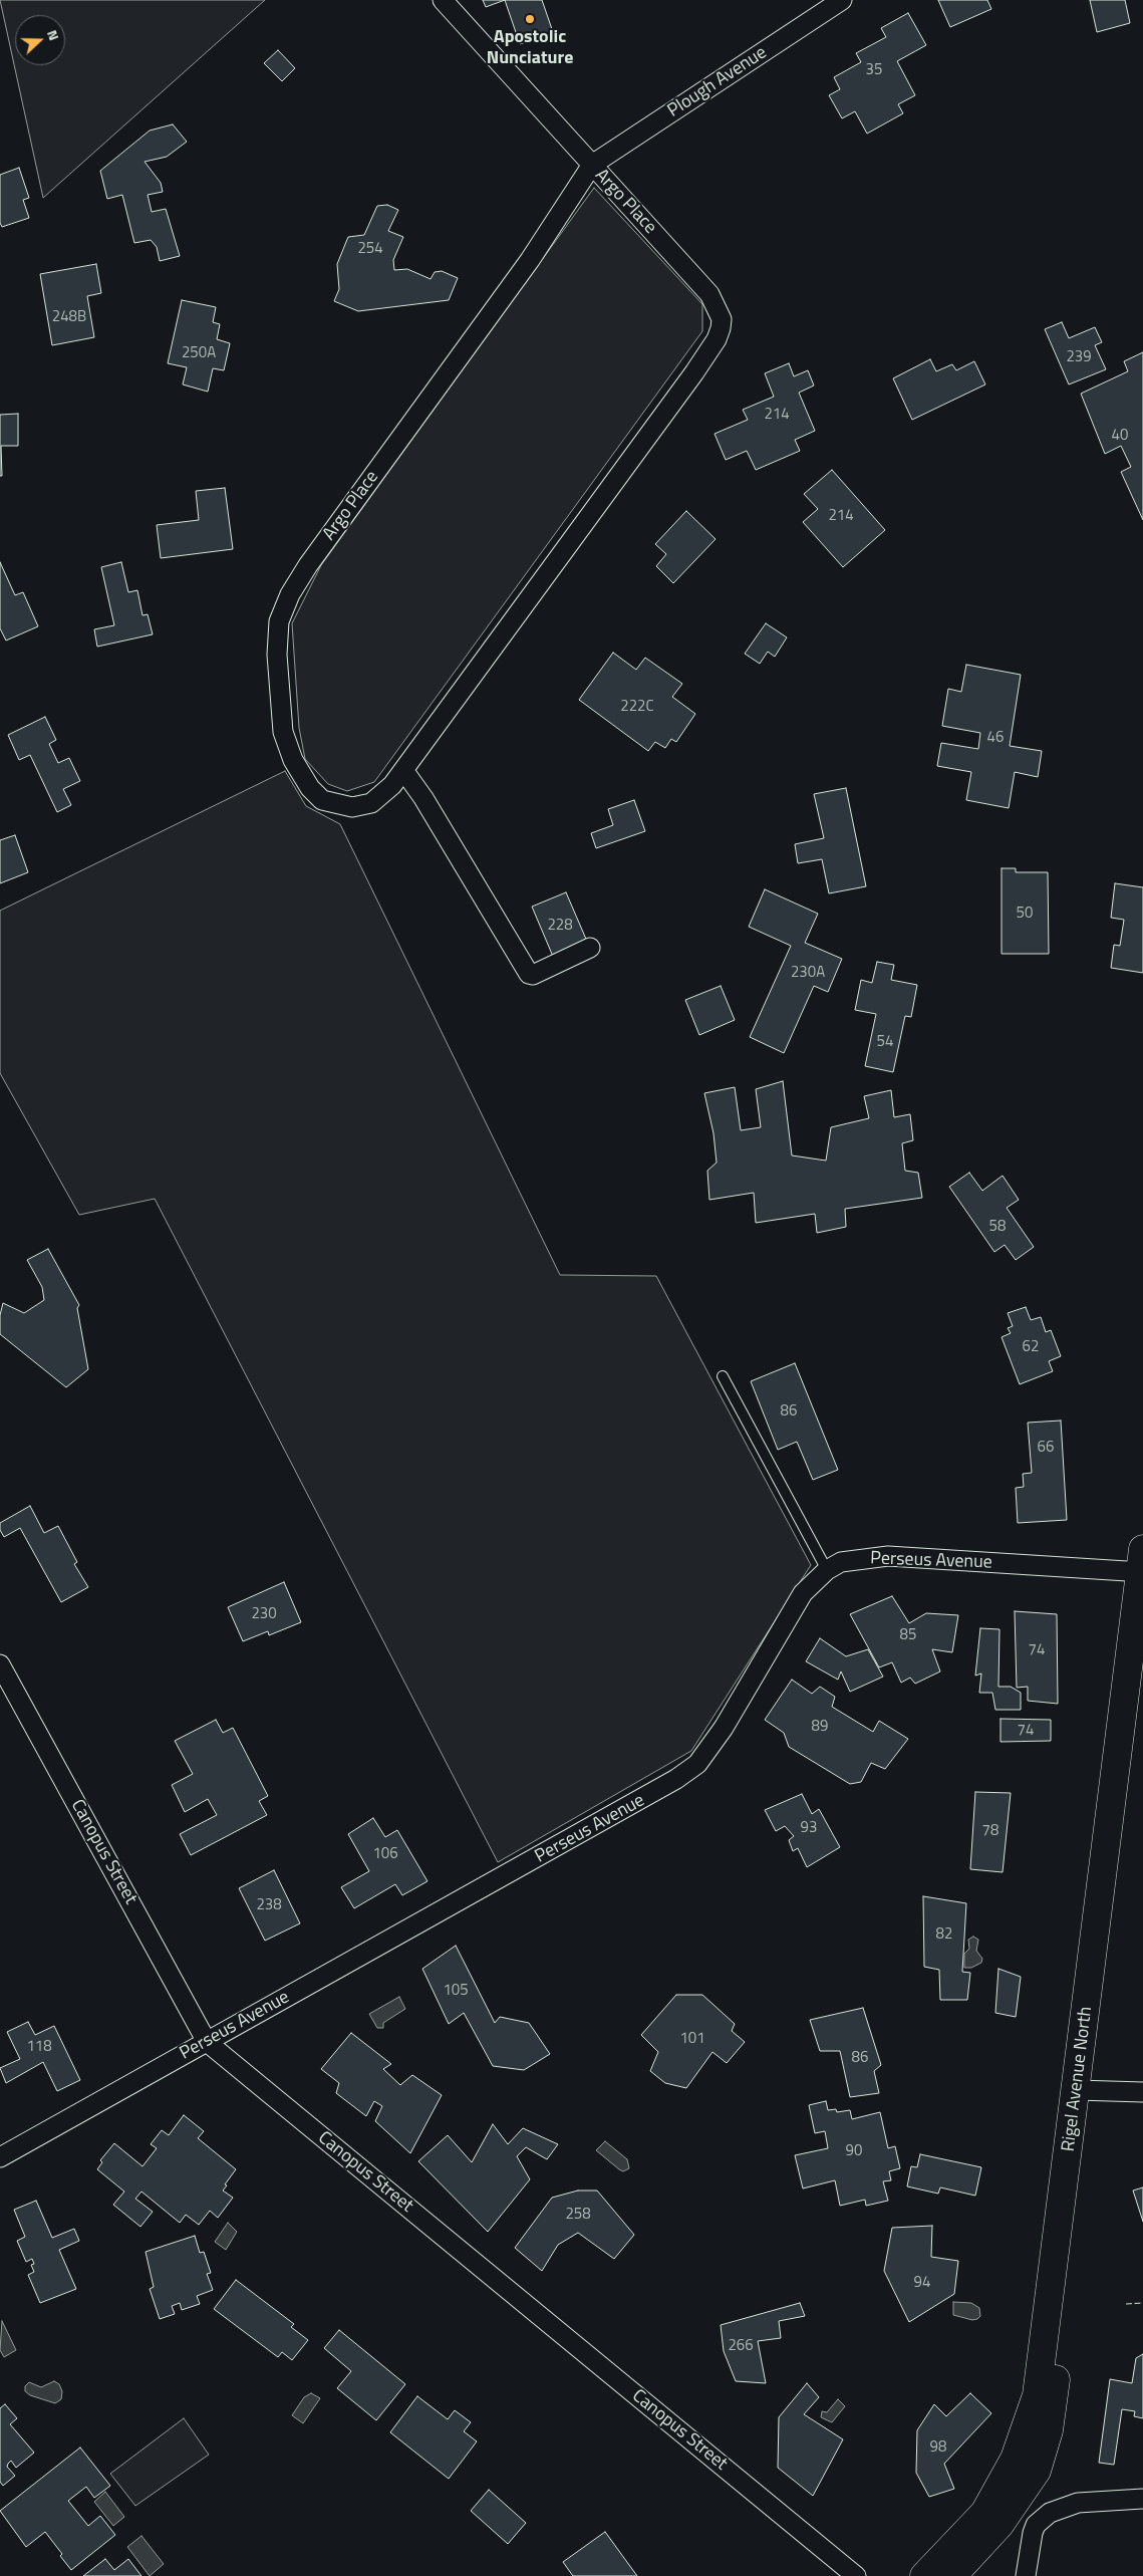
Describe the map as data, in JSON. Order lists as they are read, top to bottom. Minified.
{"streets":{"main road":["Rigel Avenue North"],"street":["Plough Avenue","Argo Place","Perseus Avenue","Canopus Street"]},"crossings":[["Plough Avenue","Argo Place"],["Perseus Avenue","Canopus Street"],["Perseus Avenue","Rigel Avenue North"]],"places":["Apostolic Nunciature"],"house_numbers":["35","254","248B","250A","239","214","40","214","222C","46","50","228","230A","54","58","62","86","66","230","85","74","89","74","93","78","106","238","82","105","101","118","86","90","258","94","266","98"],"north":"right"}
